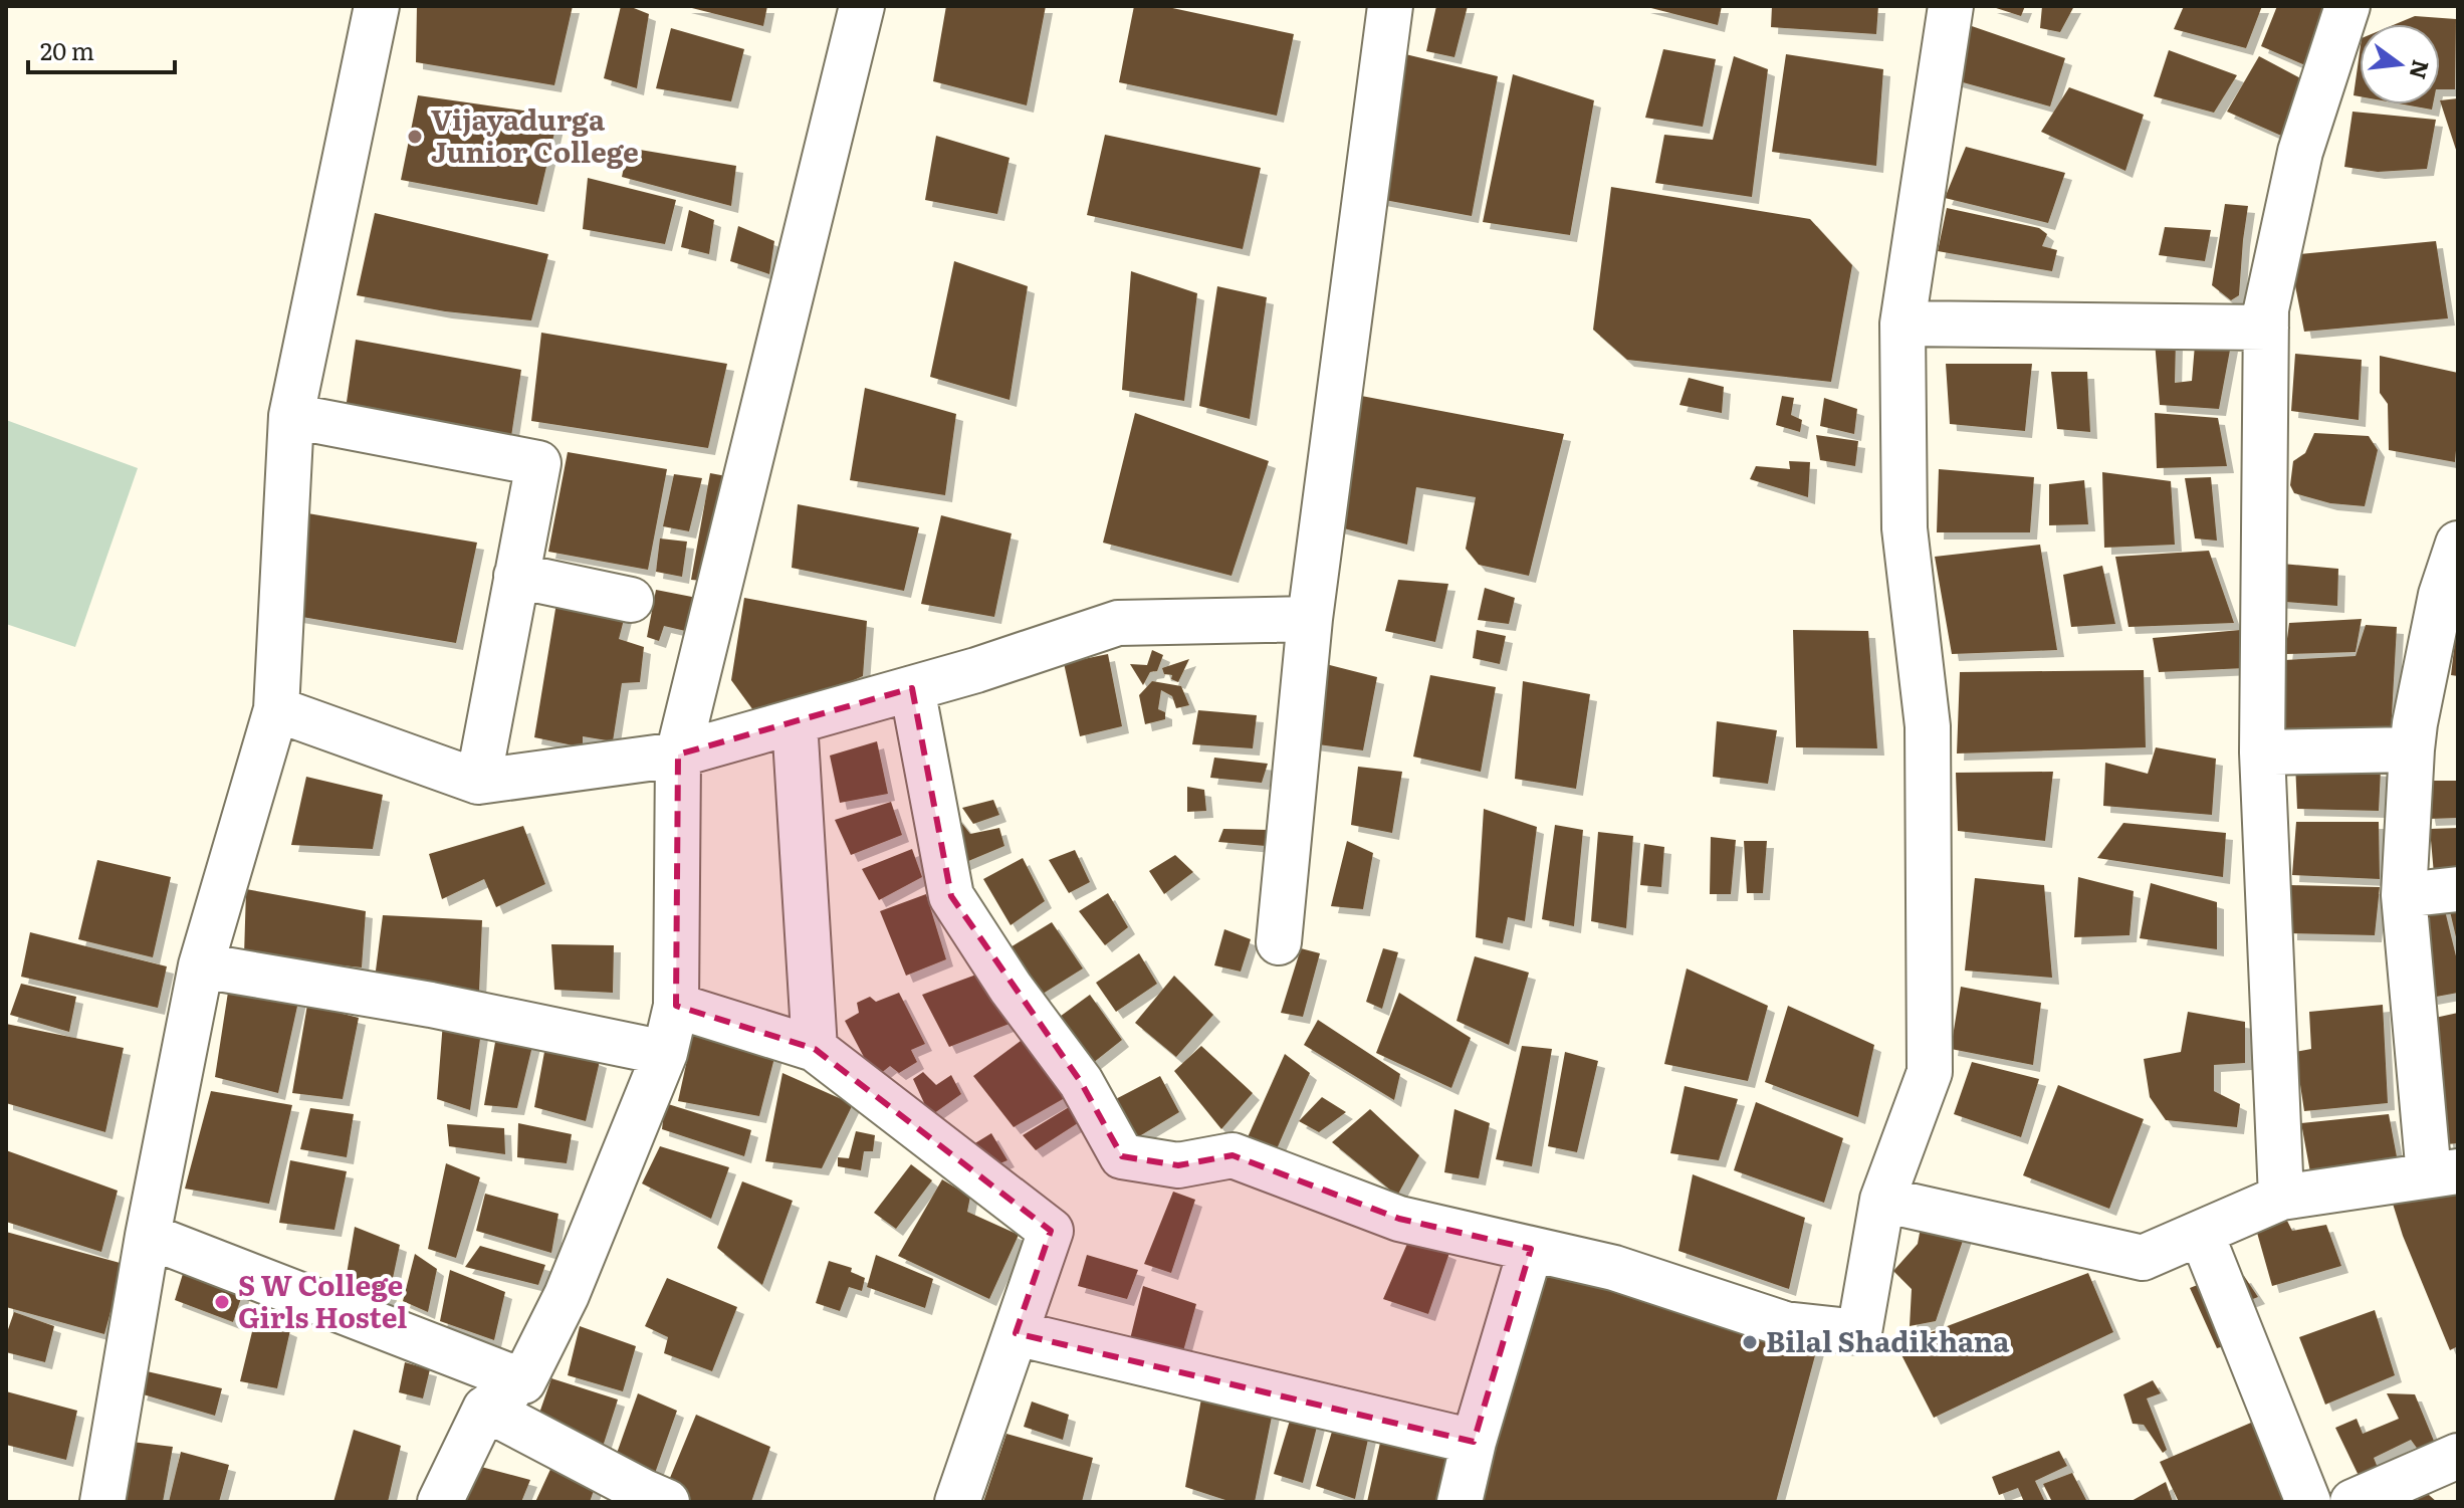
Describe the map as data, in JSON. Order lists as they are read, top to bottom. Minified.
{"places":["Vijayadurga Junior College","S W College Girls Hostel","Bilal Shadikhana"],"scale_bar":"20 m","north":"right"}
